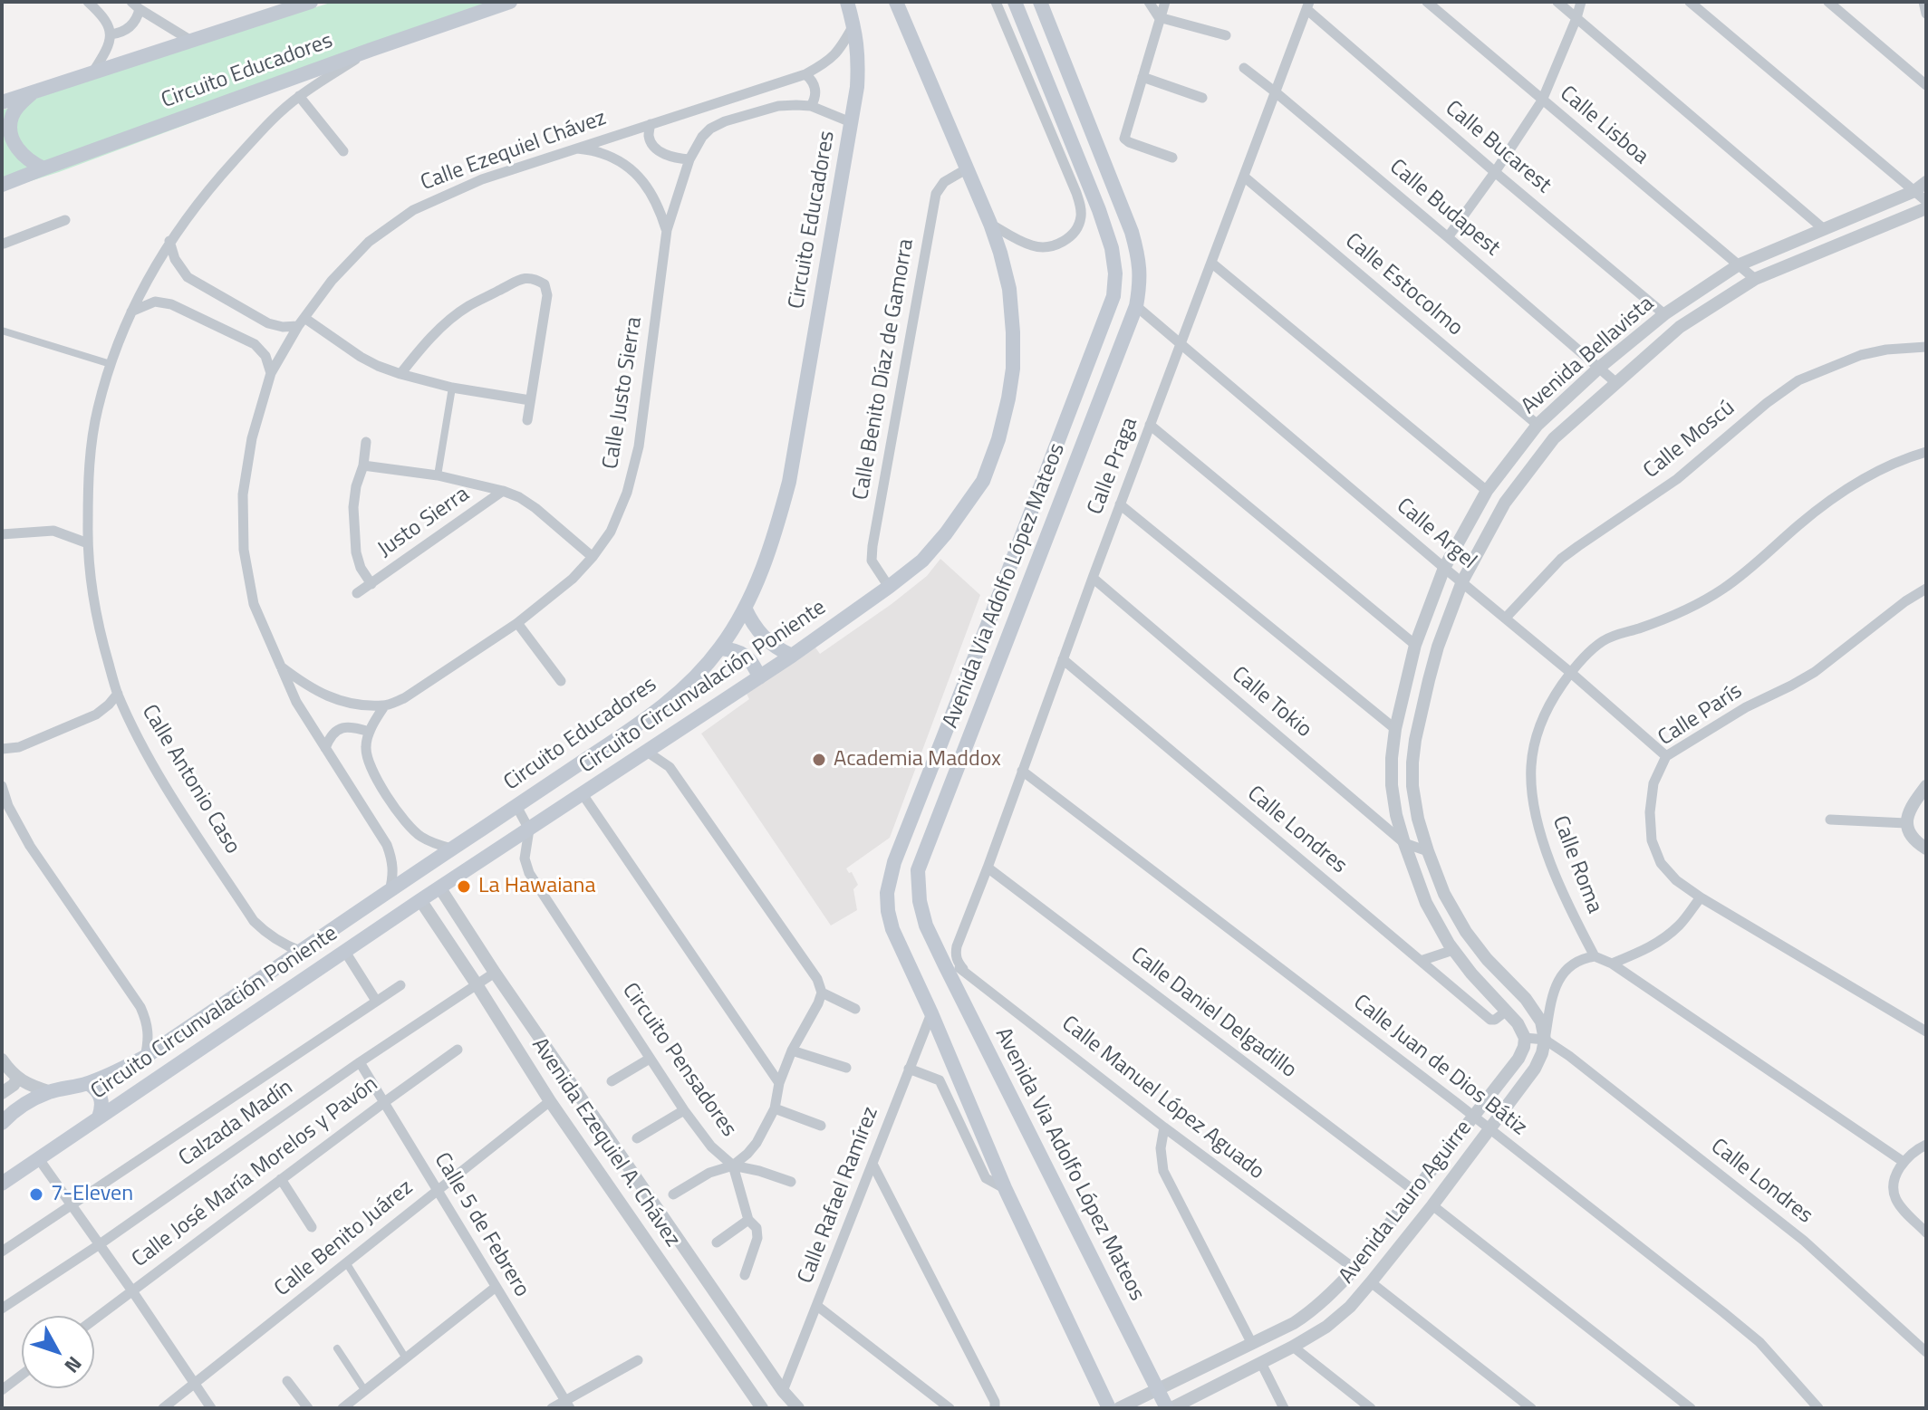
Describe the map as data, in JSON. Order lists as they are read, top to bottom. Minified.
{"streets":{"main road":["Circuito Educadores","Avenida Via Adolfo López Mateos","Circuito Circunvalación Poniente"],"street":["Calle Lisboa","Calle Bucarest","Calle Ezequiel Chávez","Calle Budapest","Calle Estocolmo","Avenida Bellavista","Calle Benito Díaz de Gamorra","Calle Justo Sierra","Calle Moscú","Calle Praga","Justo Sierra","Calle Argel","Calle Tokio","Calle París","Calle Antonio Caso","Calle Londres","Calle Roma","Calle Daniel Delgadillo","Circuito Pensadores","Calle Juan de Dios Bátiz","Calle Manuel López Aguado","Calzada Madín","Avenida Ezequiel A. Chávez","Calle José María Morelos y Pavón","Calle Rafael Ramírez","Avenida Lauro Aguirre","Calle 5 de Febrero","Calle Benito Juárez"]},"crossings":[["Circuito Educadores","Calle Ezequiel Chávez"],["Circuito Educadores","Calle Justo Sierra"],["Circuito Educadores","Calle Antonio Caso"],["Calle Lisboa","Avenida Bellavista"],["Calle Bucarest","Avenida Bellavista"],["Calle Bucarest","Calle Praga"],["Calle Ezequiel Chávez","Calle Justo Sierra"],["Calle Budapest","Avenida Bellavista"],["Calle Budapest","Calle Praga"],["Calle Estocolmo","Avenida Bellavista"],["Calle Estocolmo","Calle Praga"],["Avenida Bellavista","Calle Argel"],["Avenida Bellavista","Calle Tokio"],["Avenida Bellavista","Calle Londres"],["Avenida Bellavista","Avenida Lauro Aguirre"],["Calle Benito Díaz de Gamorra","Circuito Circunvalación Poniente"],["Calle Justo Sierra","Justo Sierra"],["Calle Moscú","Calle Argel"],["Calle Praga","Calle Argel"],["Calle Praga","Calle Tokio"],["Calle Praga","Calle Londres"],["Calle Praga","Calle Daniel Delgadillo"],["Calle Praga","Calle Juan de Dios Bátiz"],["Calle Argel","Avenida Via Adolfo López Mateos"],["Calle Argel","Calle París"],["Calle Argel","Calle Roma"],["Avenida Via Adolfo López Mateos","Calle Manuel López Aguado"],["Avenida Via Adolfo López Mateos","Calle Rafael Ramírez"],["Avenida Via Adolfo López Mateos","Avenida Lauro Aguirre"],["Circuito Circunvalación Poniente","Circuito Pensadores"],["Circuito Circunvalación Poniente","Avenida Ezequiel A. Chávez"],["Calle Londres","Avenida Lauro Aguirre"],["Calle Roma","Avenida Lauro Aguirre"],["Calle Daniel Delgadillo","Avenida Lauro Aguirre"],["Calle Juan de Dios Bátiz","Avenida Lauro Aguirre"],["Calle Manuel López Aguado","Avenida Lauro Aguirre"],["Calzada Madín","Avenida Ezequiel A. Chávez"],["Calzada Madín","Calle 5 de Febrero"],["Avenida Ezequiel A. Chávez","Calle Rafael Ramírez"],["Avenida Ezequiel A. Chávez","Calle Benito Juárez"],["Calle José María Morelos y Pavón","Calle 5 de Febrero"],["Calle 5 de Febrero","Calle Benito Juárez"]],"places":["Academia Maddox","La Hawaiana","7-Eleven"],"north":"bottom right"}
